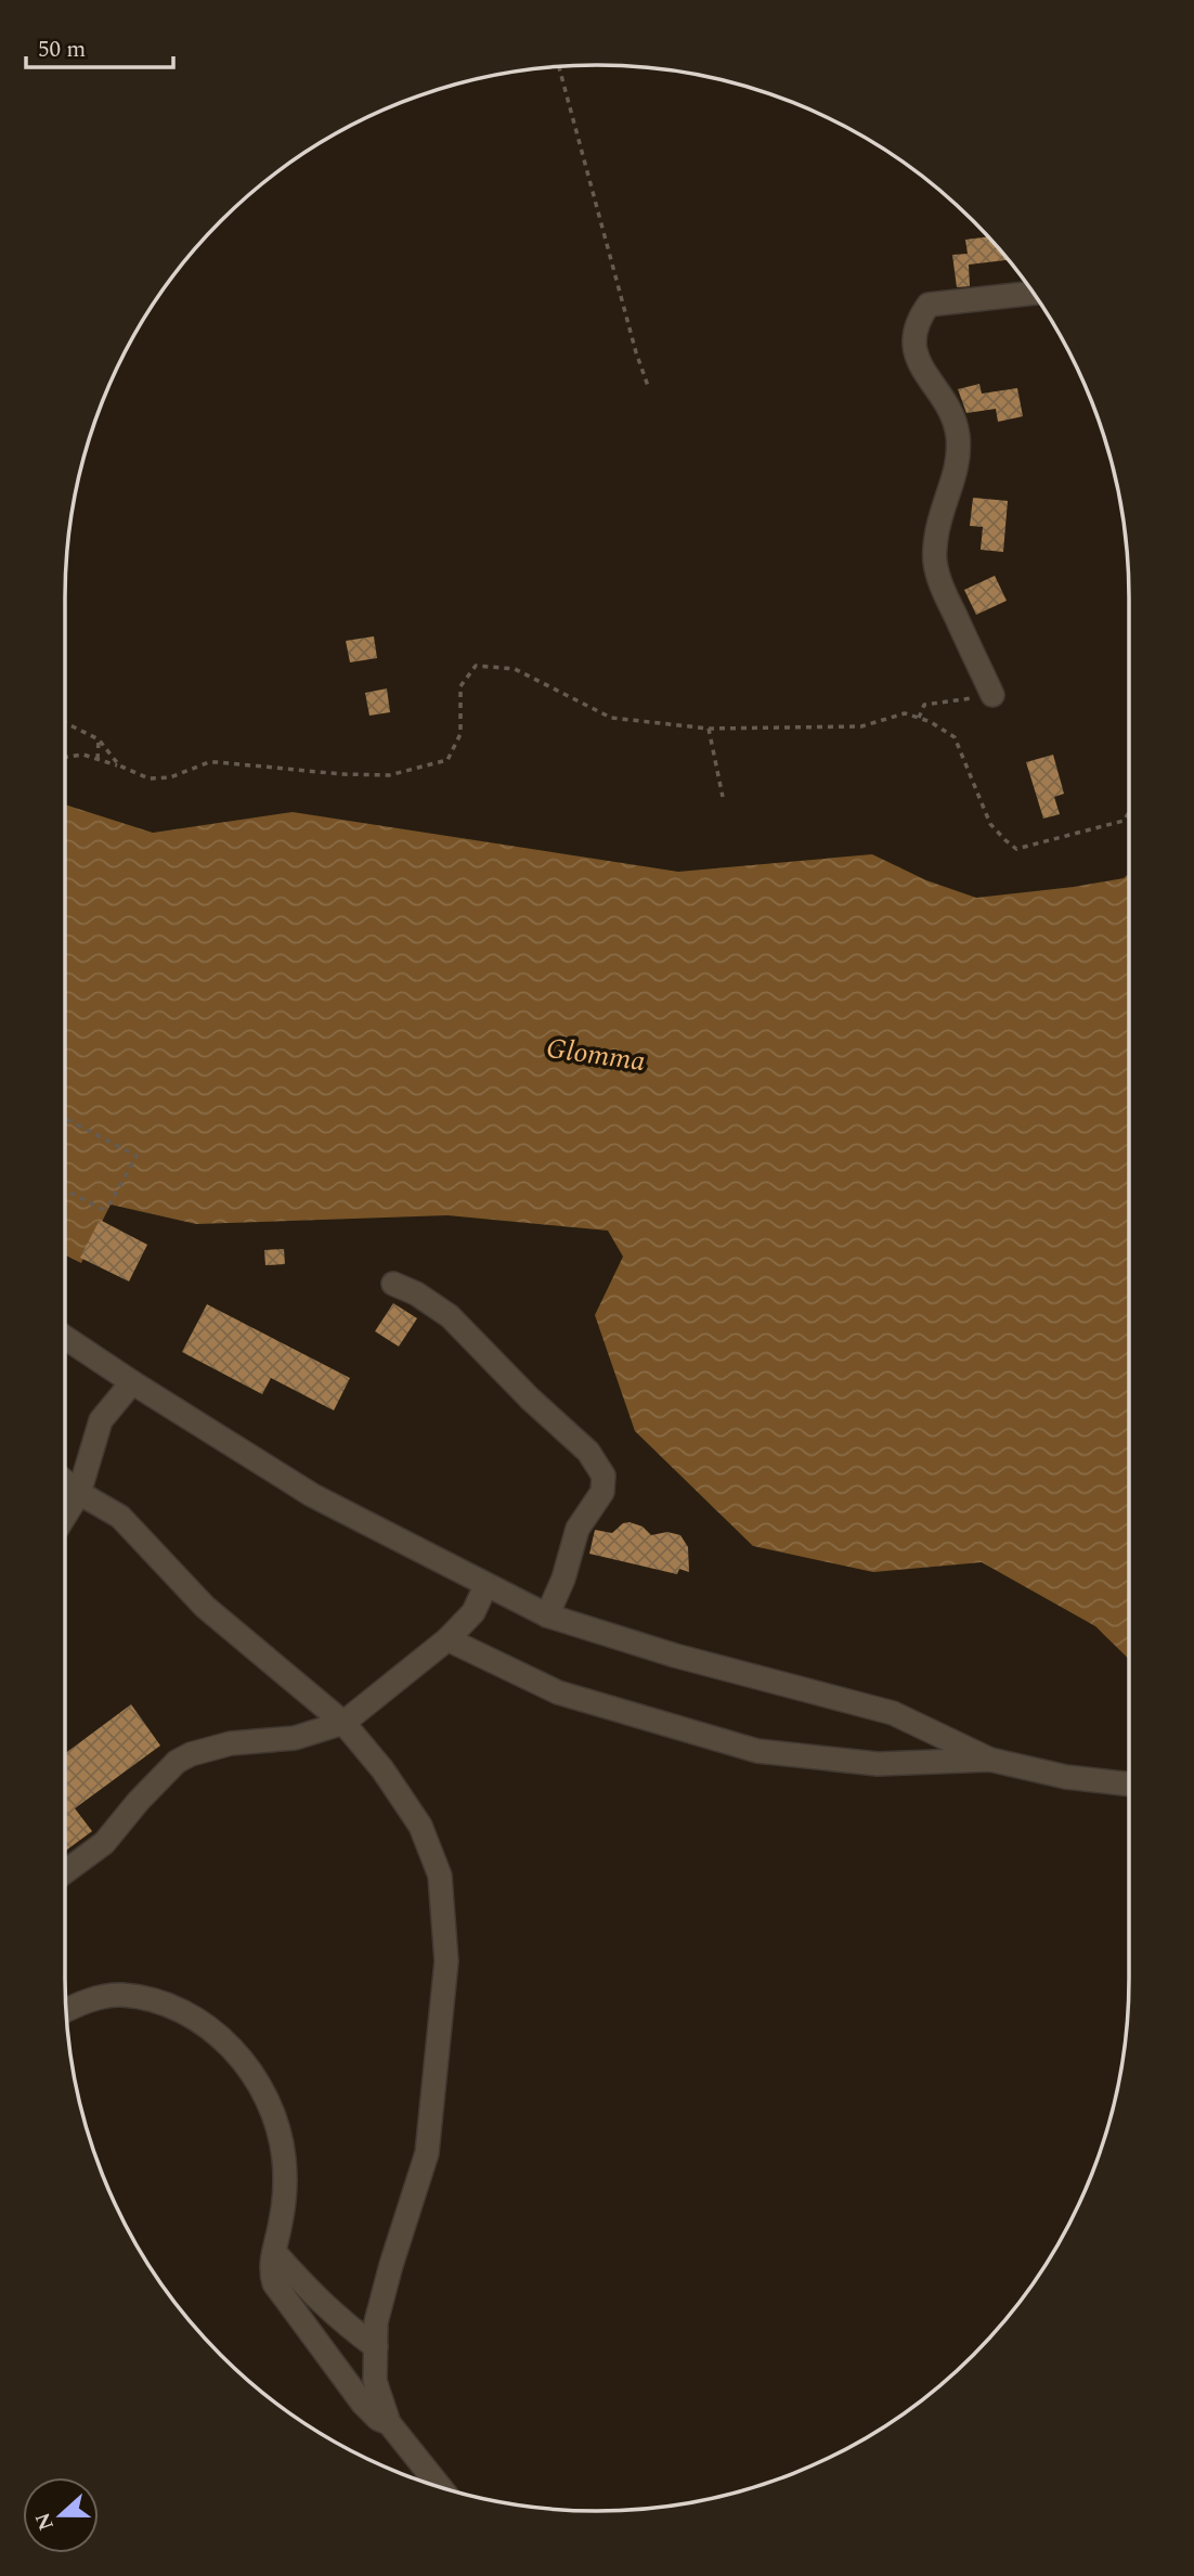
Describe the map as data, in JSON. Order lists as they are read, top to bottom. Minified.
{"water":["Glomma"],"scale_bar":"50 m","north":"left"}
